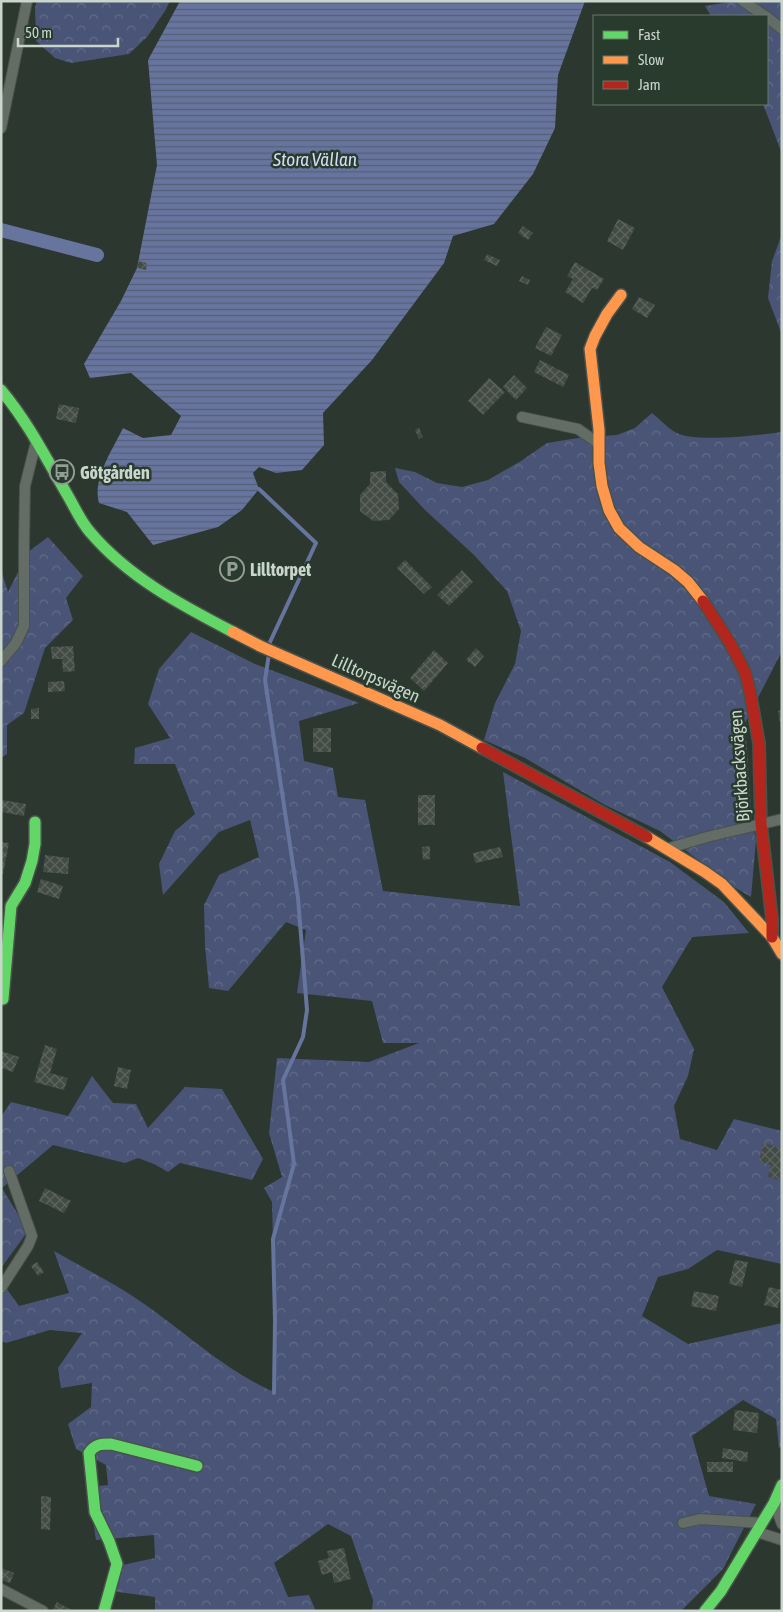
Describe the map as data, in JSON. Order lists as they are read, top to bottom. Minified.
{"streets":{"street":["Lilltorpsvägen","Björkbacksvägen"]},"crossings":[["Lilltorpsvägen","Björkbacksvägen"]],"water":["Stora Vällan"],"places":{"bus stop":["Götgården"],"parking":["Lilltorpet"]},"legend":["Fast","Slow","Jam"],"scale_bar":"50 m"}
